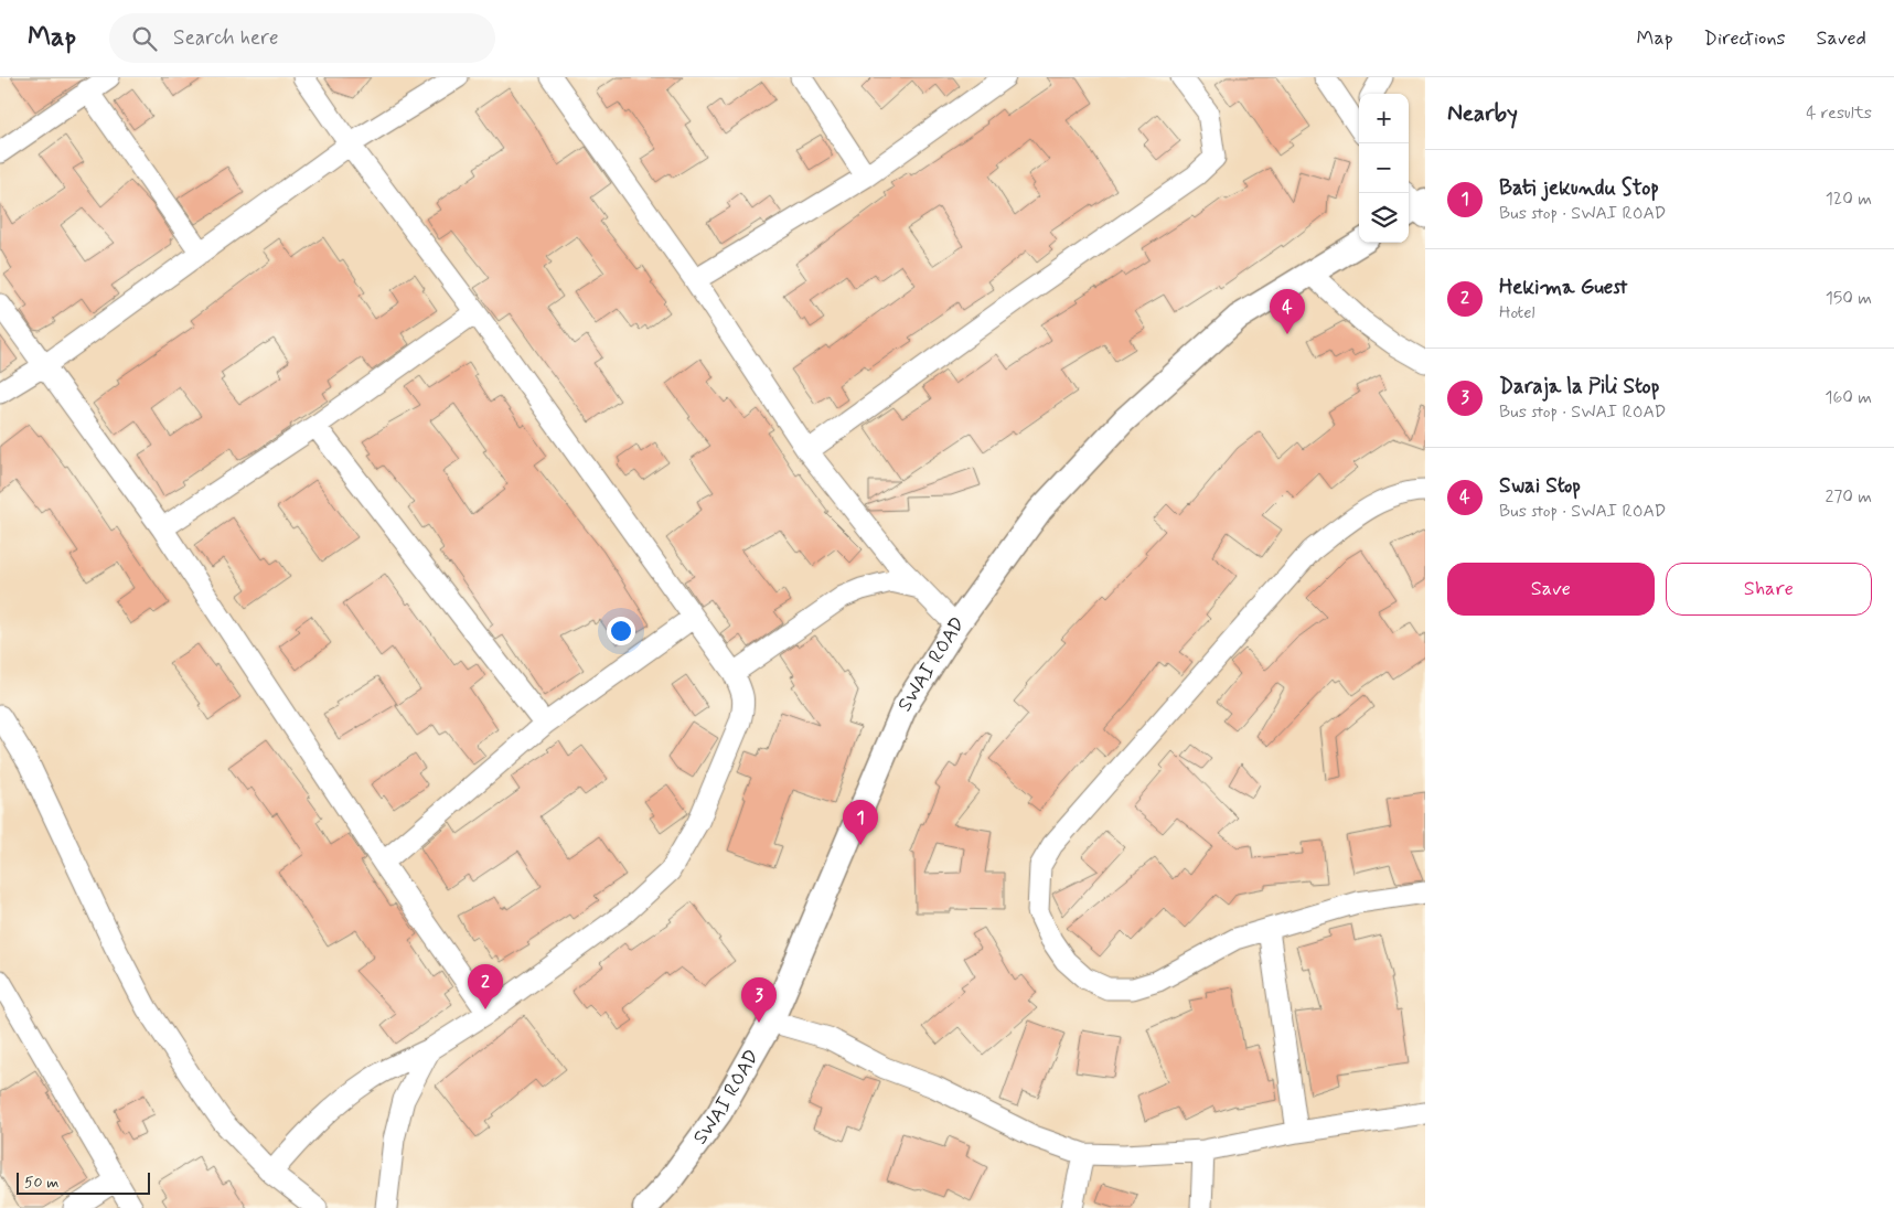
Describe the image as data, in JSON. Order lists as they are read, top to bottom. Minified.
{"streets":{"street":["SWAI ROAD"]},"scale_bar":"50 m","page":{"header":"Map","search":"Search here","nav":["Map","Directions","Saved"],"heading":["Nearby","4 results"],"map_buttons":["+","−"],"list":[{"mark":"1","name":"Bati jekundu Stop","note":"Bus stop · SWAI ROAD","value":"120 m"},{"mark":"2","name":"Hekima Guest","note":"Hotel","value":"150 m"},{"mark":"3","name":"Daraja la Pili Stop","note":"Bus stop · SWAI ROAD","value":"160 m"},{"mark":"4","name":"Swai Stop","note":"Bus stop · SWAI ROAD","value":"270 m"}],"pins":["4","1","2","3"],"buttons":["Save","Share"],"scale":"50 m"}}
